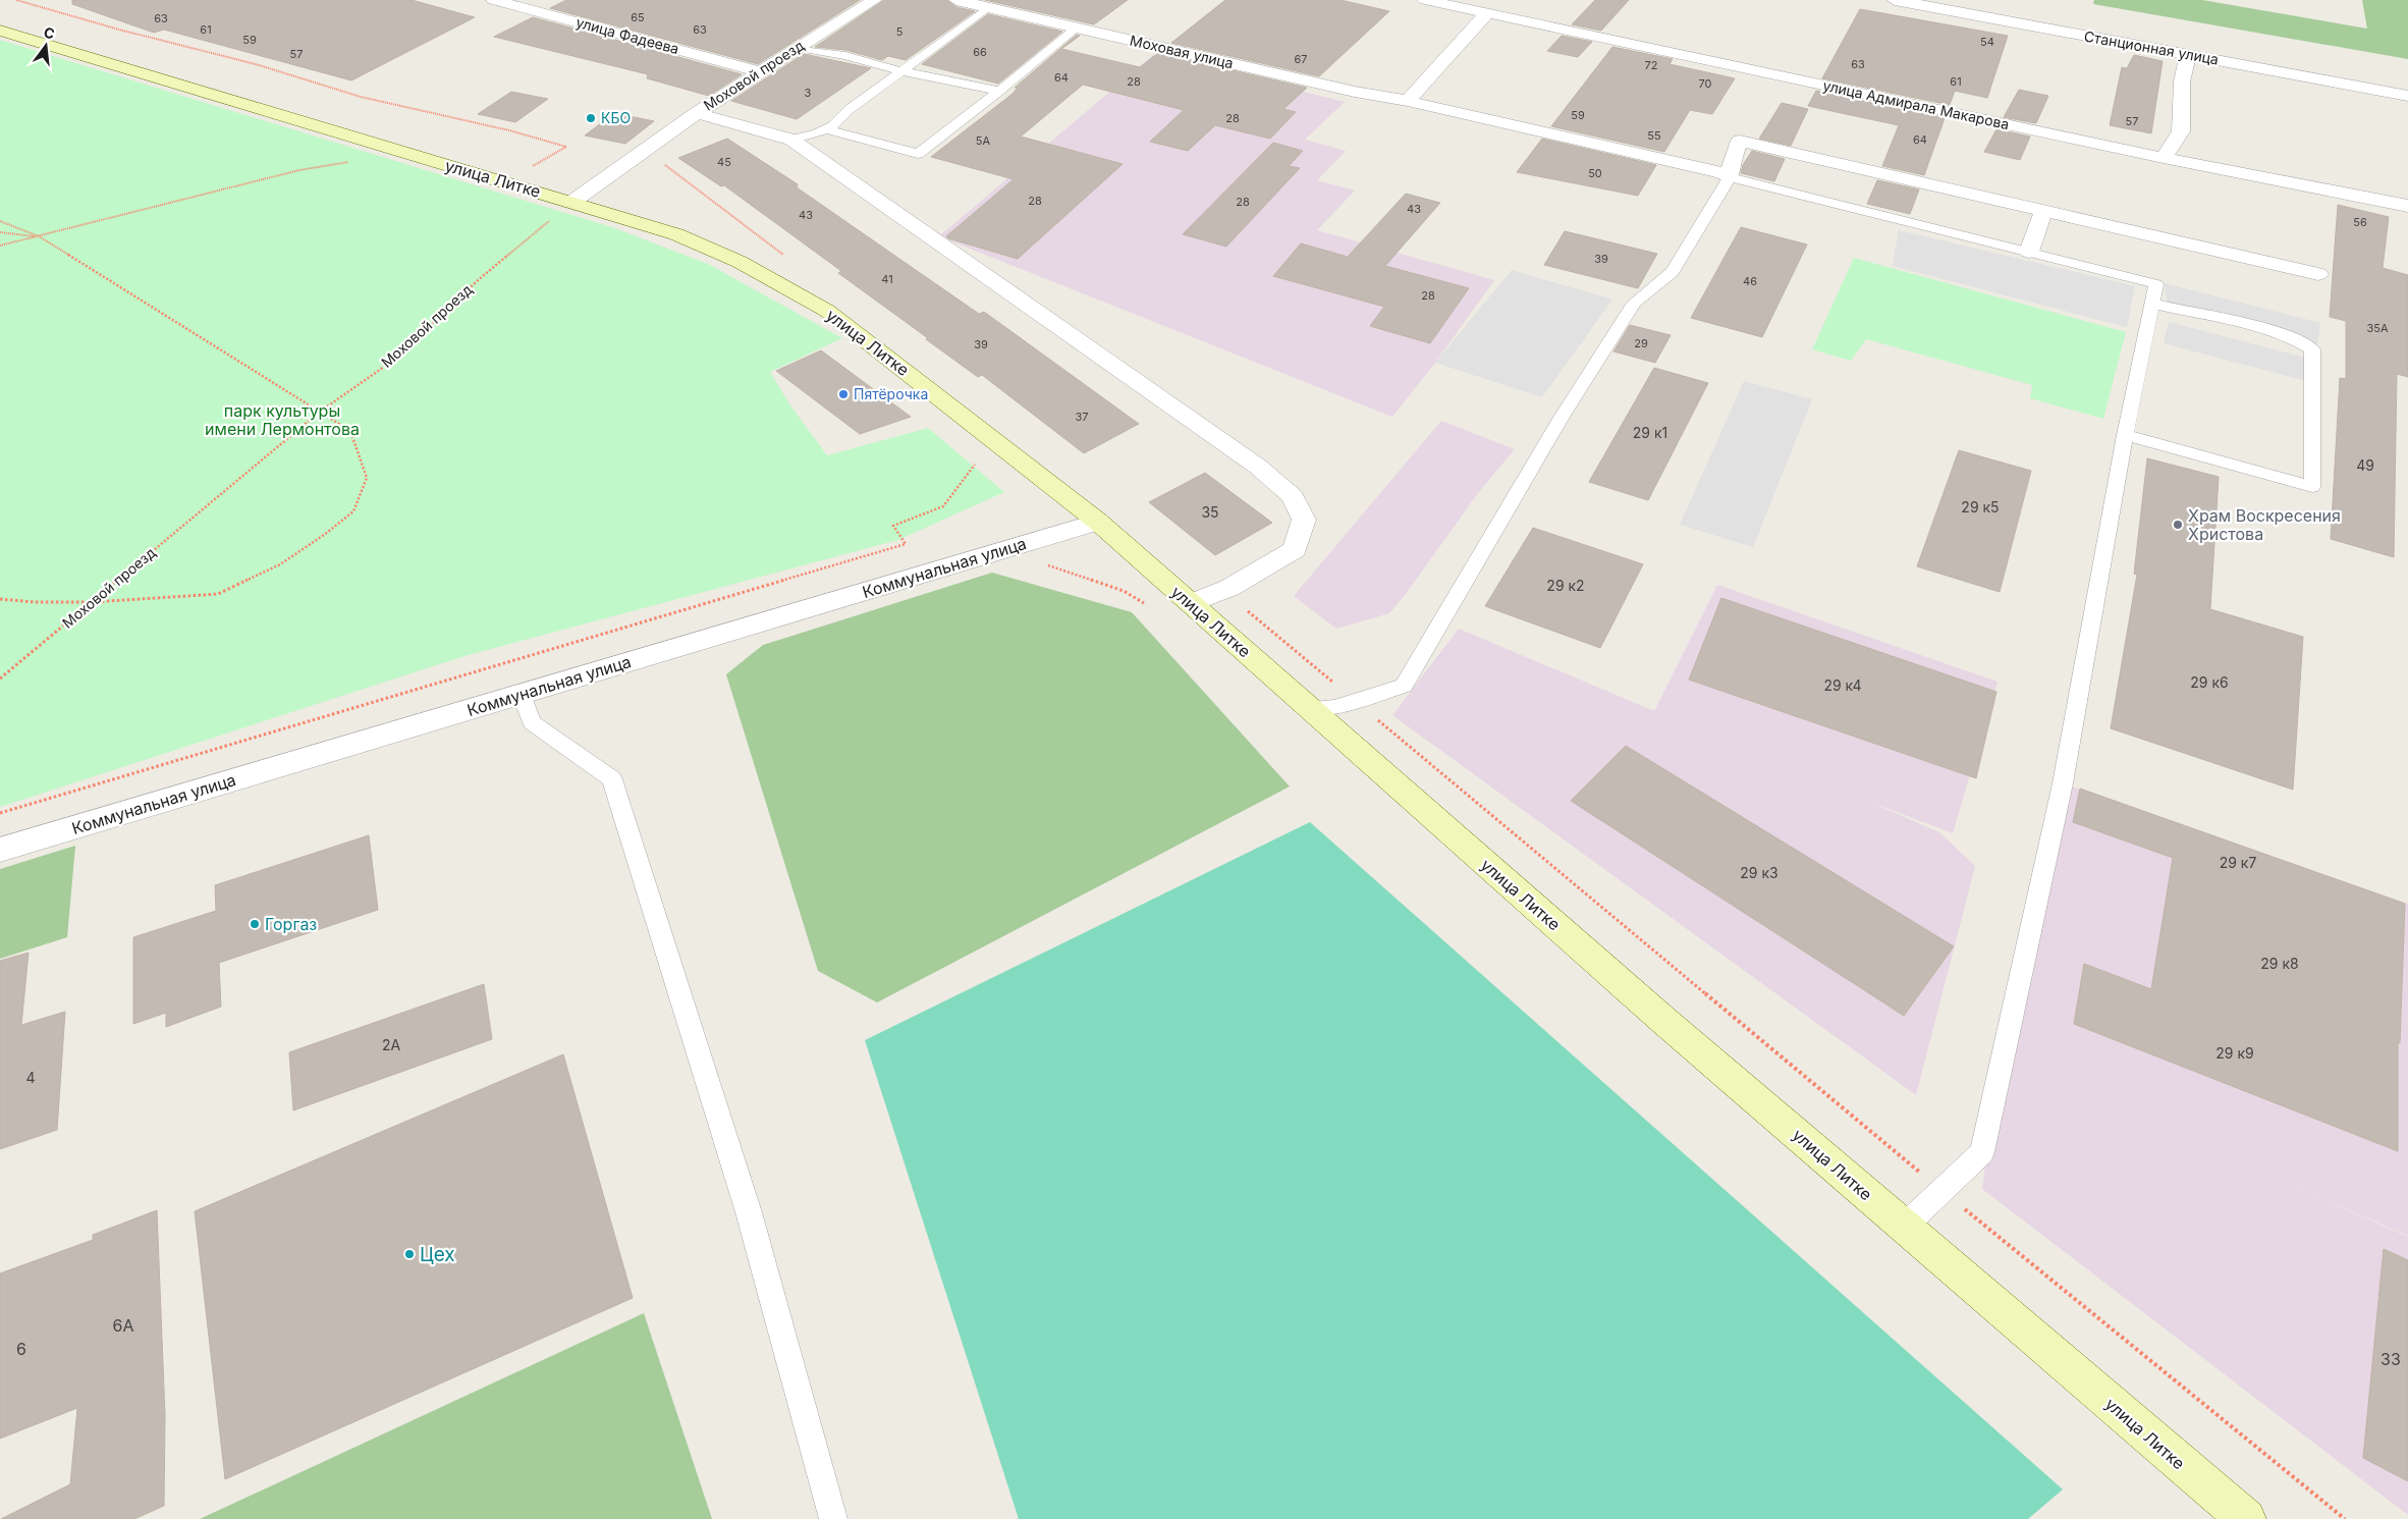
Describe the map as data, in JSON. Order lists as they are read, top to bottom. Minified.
{"streets":{"main road":["улица Литке"],"street":["улица Фадеева","Станционная улица","Моховая улица","Моховой проезд","улица Адмирала Макарова","Коммунальная улица"]},"crossings":[["улица Фадеева","Моховой проезд"],["Моховой проезд","улица Литке"],["улица Литке","Коммунальная улица"]],"parks":["парк культуры имени Лермонтова"],"places":["КБО","Пятёрочка","Храм Воскресения Христова","Горгаз","Цех"],"house_numbers":["65","63","61","63","5","59","54","66","57","67","63","72","64","28","61","70","3","59","28","57","55","64","5А","45","50","28","28","43","43","56","39","41","46","28","35А","29","39","37","29 к1","49","29 к5","35","29 к2","29 к6","29 к4","29 к7","29 к3","29 к8","2А","29 к9","4","6А","6","33"],"north":"top"}
